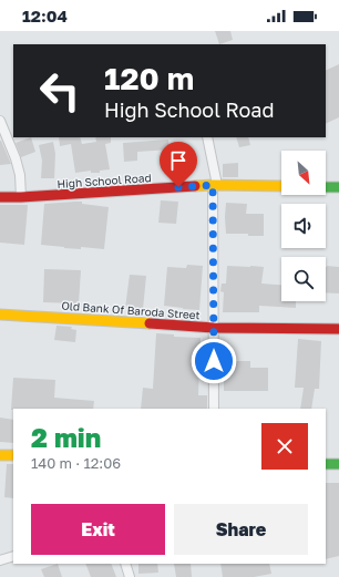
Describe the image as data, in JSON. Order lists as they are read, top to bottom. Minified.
{"streets":{"street":["High School Road","Old Bank Of Baroda Street"]},"north":"bottom right","page":{"status":"12:04","turn":["120 m","High School Road"],"heading":["2 min","140 m · 12:06"],"buttons":["Exit","Share"]}}
